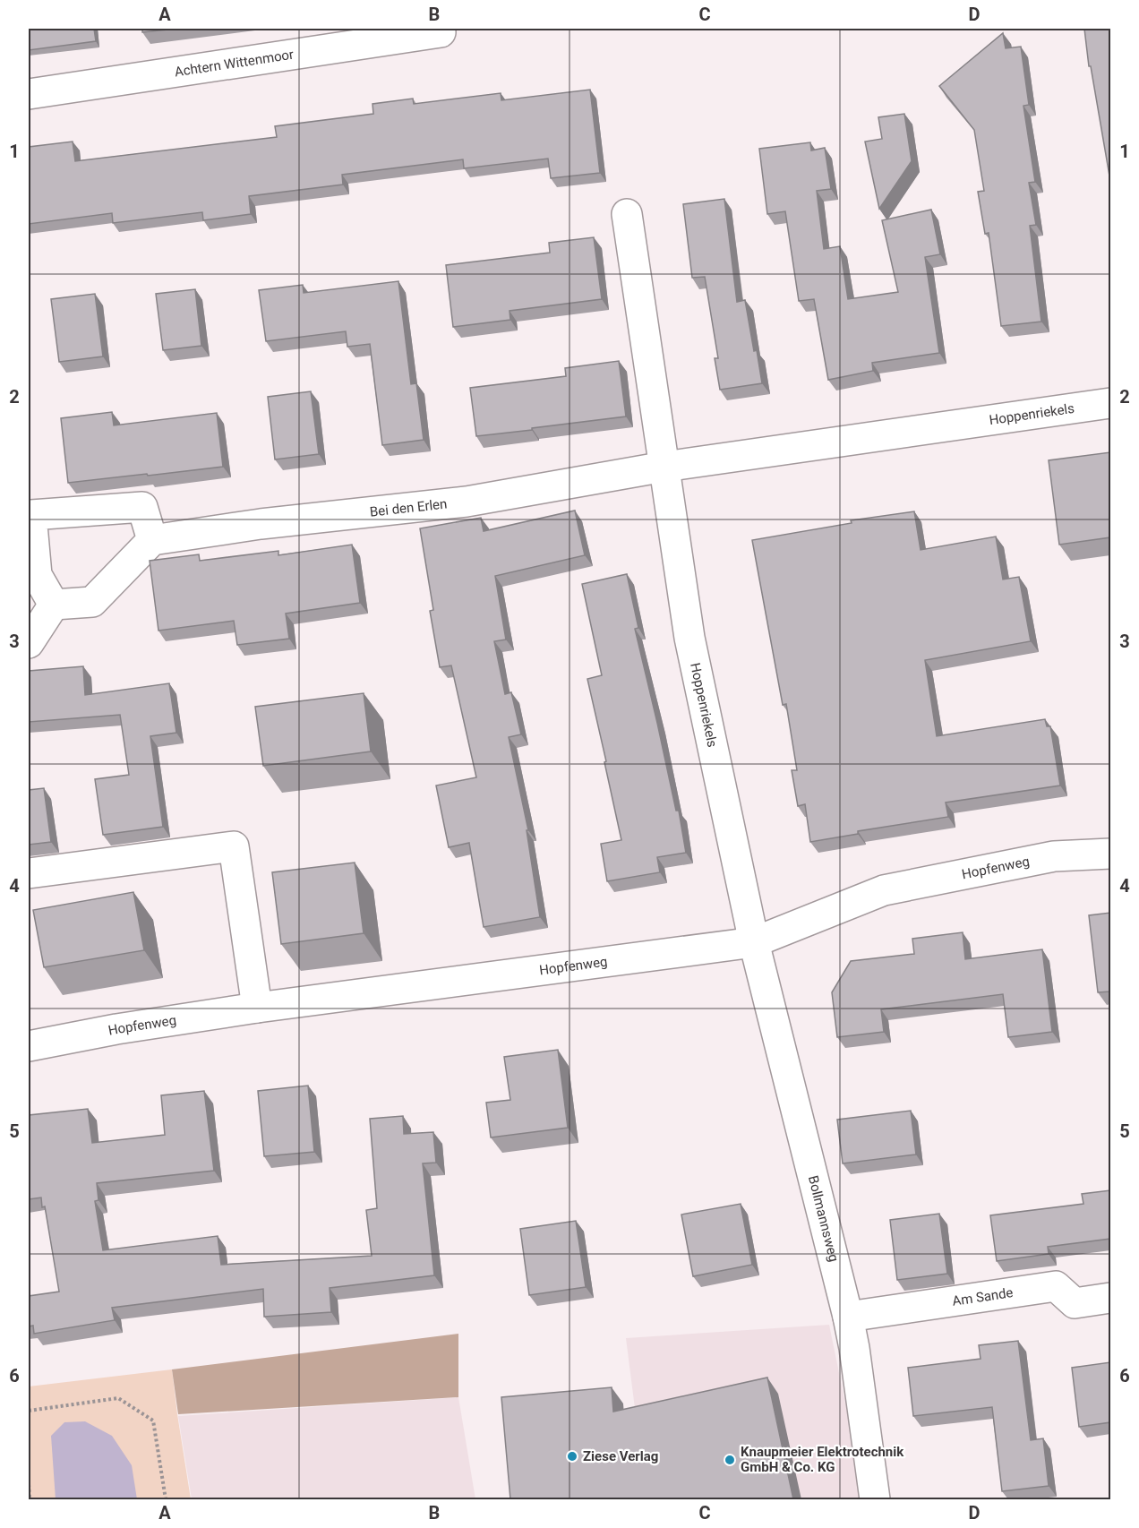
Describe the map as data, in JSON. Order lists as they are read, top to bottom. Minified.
{"streets":{"street":["Achtern Wittenmoor","Hoppenriekels","Bei den Erlen","Hopfenweg","Bollmannsweg","Am Sande"]},"crossings":[["Hoppenriekels","Bei den Erlen"],["Hoppenriekels","Hopfenweg"],["Hoppenriekels","Bollmannsweg"],["Hopfenweg","Bollmannsweg"],["Bollmannsweg","Am Sande"]],"places":["Ziese Verlag","Knaupmeier Elektrotechnik GmbH & Co. KG"],"grid":{"columns":["A","B","C","D"],"rows":["1","2","3","4","5","6"]}}
